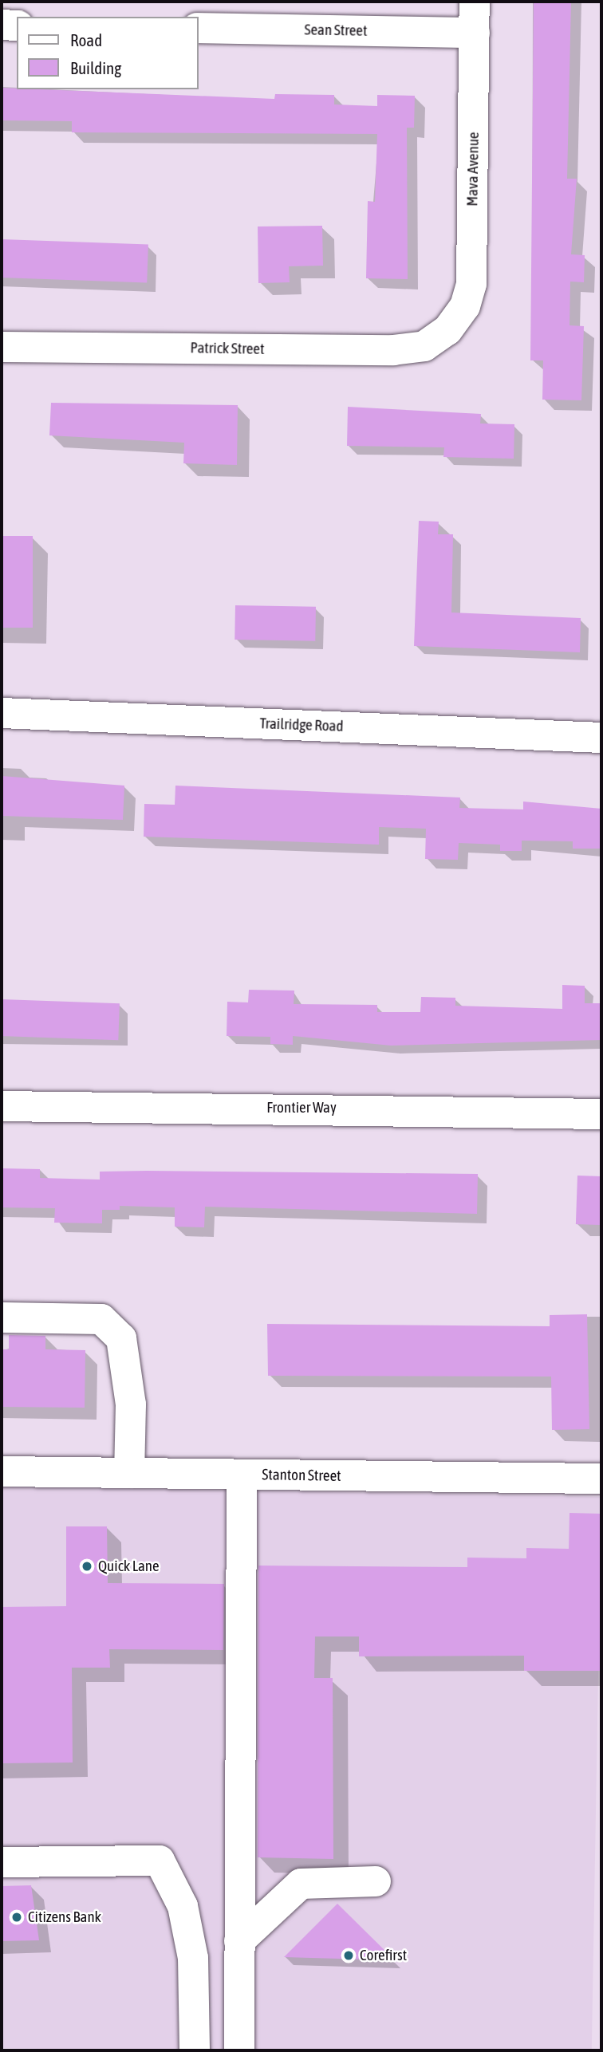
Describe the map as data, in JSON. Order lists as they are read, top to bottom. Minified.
{"streets":{"street":["Sean Street","Mava Avenue","Patrick Street","Trailridge Road","Frontier Way","Stanton Street"]},"crossings":[["Sean Street","Mava Avenue"],["Mava Avenue","Patrick Street"]],"places":["Quick Lane","Citizens Bank","Corefirst"],"legend":["Road","Building"]}
